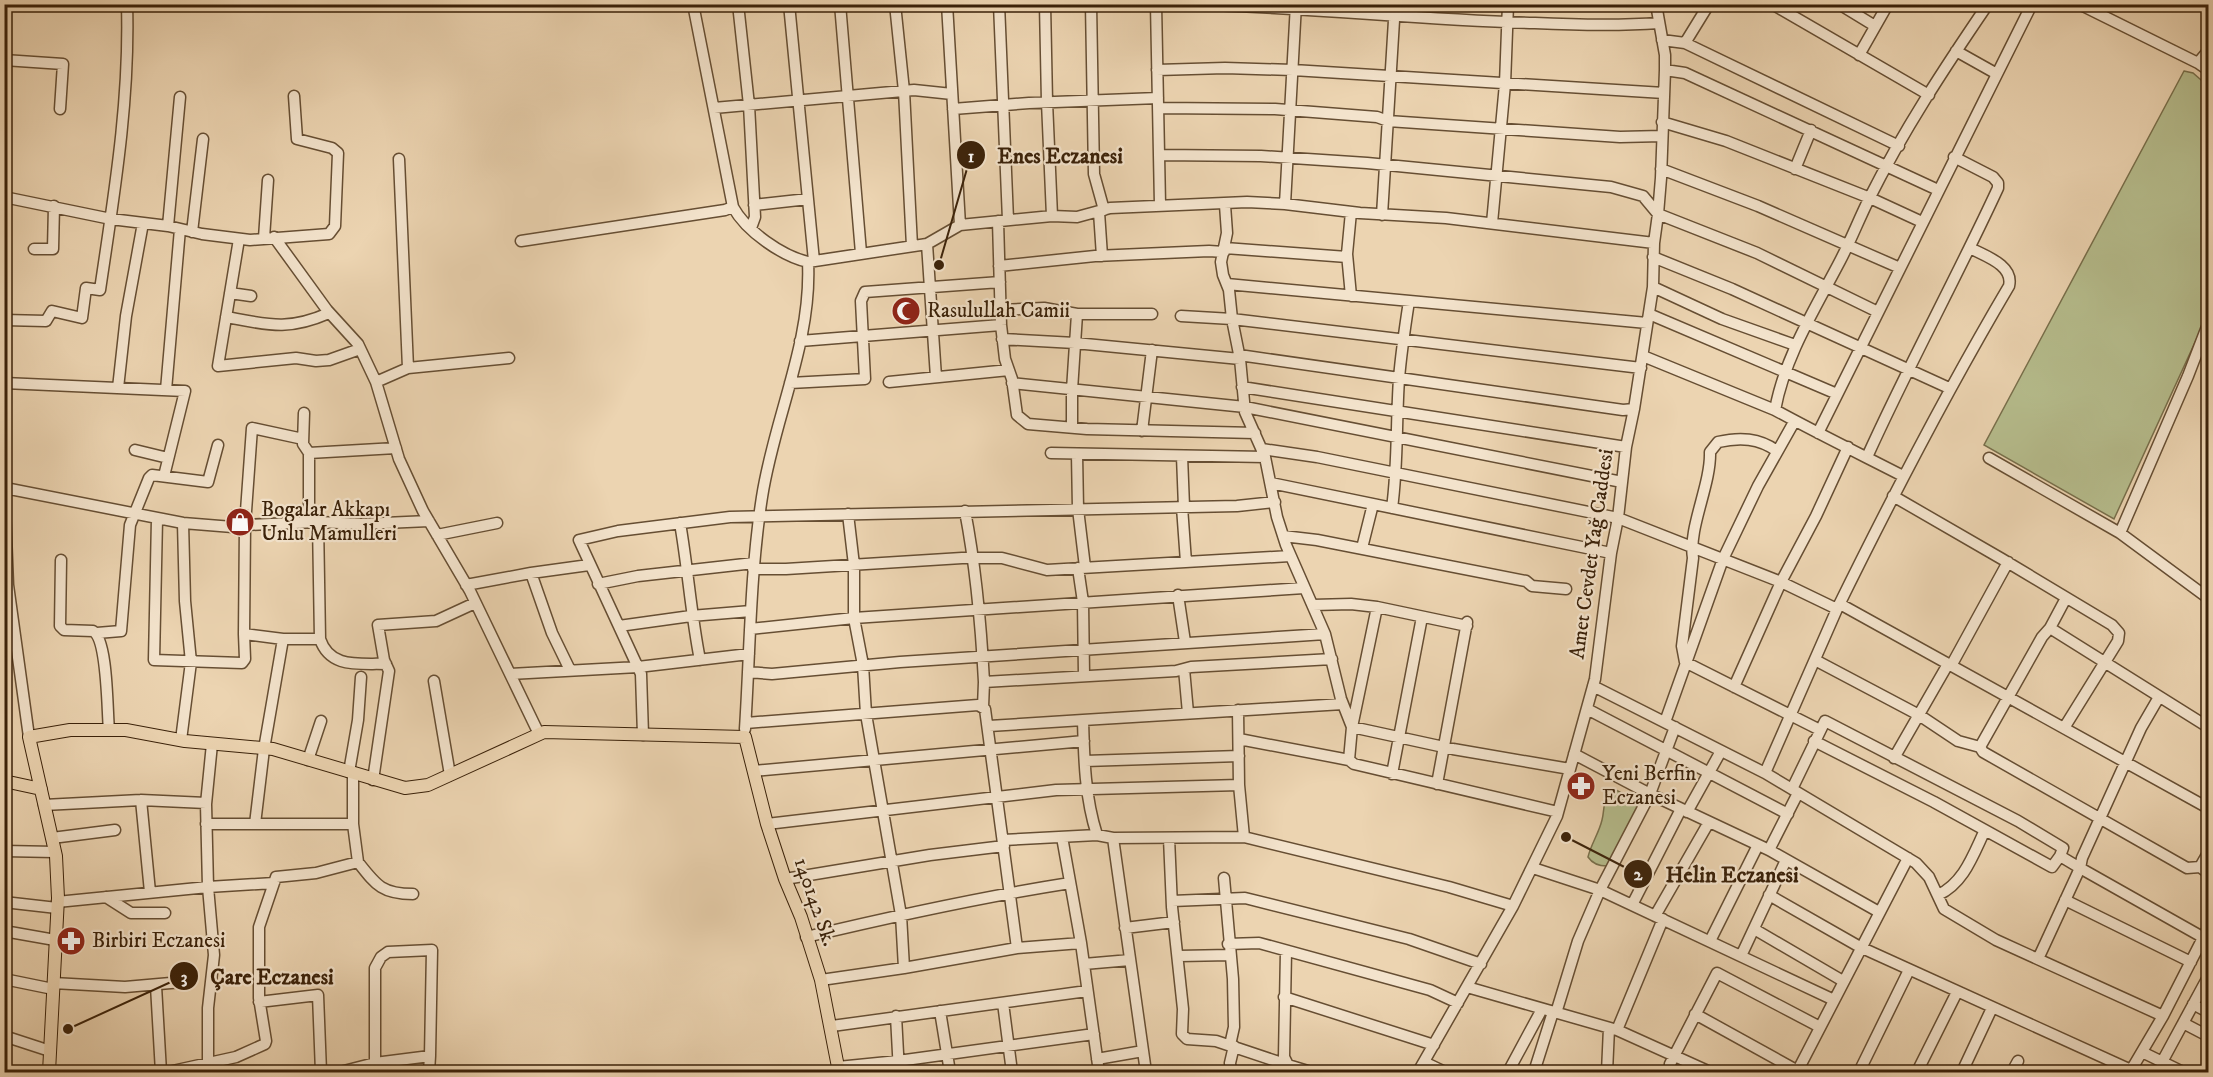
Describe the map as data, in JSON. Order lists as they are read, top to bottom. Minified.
{"streets":{"main road":["140142 Sk."],"street":["Amet Cevdet Yağ Caddesi"]},"places":{"other":["Enes Eczanesi","Helin Eczanesi","Çare Eczanesi"],"mosque":["Rasulullah Camii"],"shop":["Bogalar Akkapı Unlu Mamulleri"],"pharmacy":["Yeni Berfin Eczanesi","Birbiri Eczanesi"]}}
